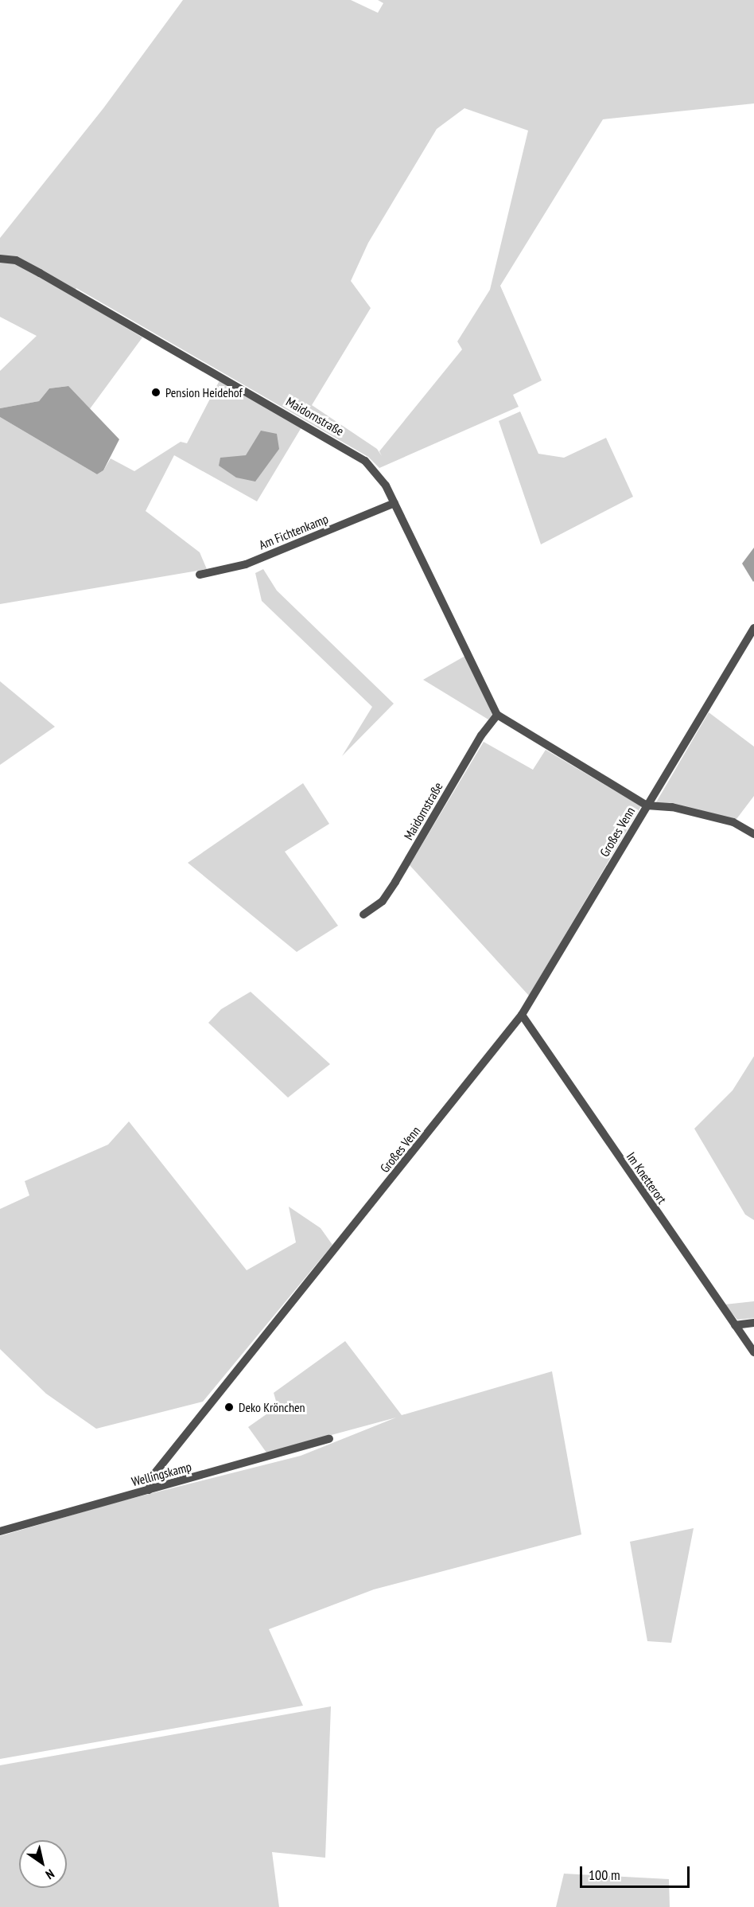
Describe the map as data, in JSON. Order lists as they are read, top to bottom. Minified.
{"streets":{"street":["Maidornstraße","Am Fichtenkamp","Großes Venn","Im Knetterort","Wellingskamp"]},"crossings":[["Maidornstraße","Am Fichtenkamp"],["Großes Venn","Im Knetterort"],["Großes Venn","Wellingskamp"]],"places":["Pension Heidehof","Deko Krönchen"],"scale_bar":"100 m","north":"bottom right"}
